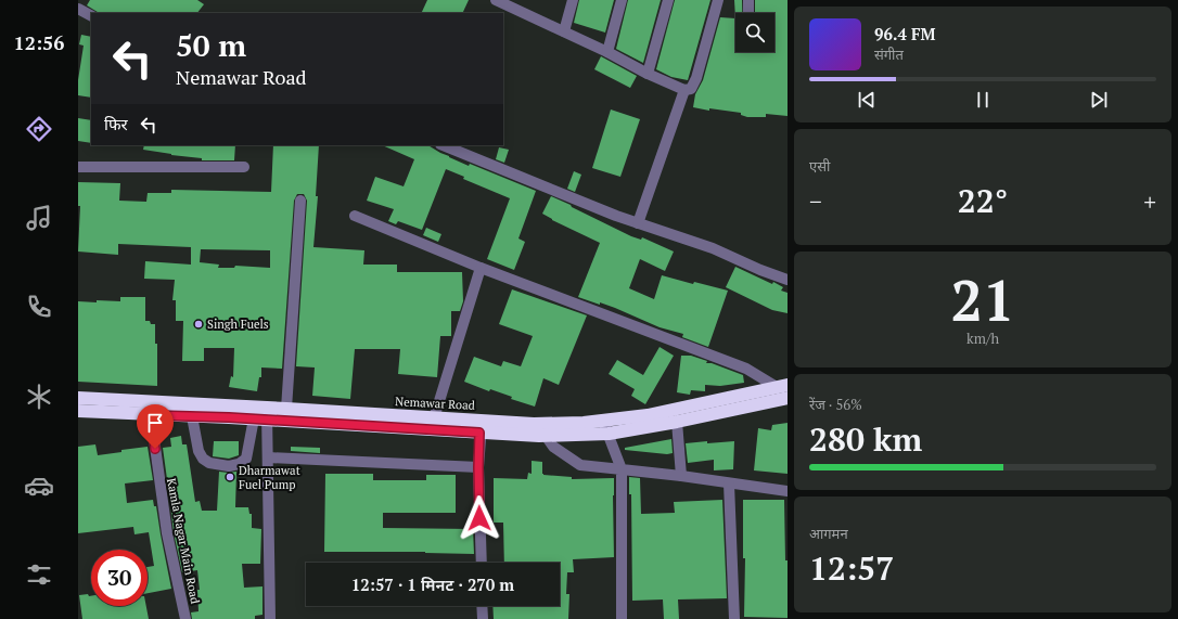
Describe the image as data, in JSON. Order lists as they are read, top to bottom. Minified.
{"streets":{"highway":["Nemawar Road"],"street":["Kamla Nagar Main Road"]},"crossings":[["Nemawar Road","Kamla Nagar Main Road"]],"places":["Singh Fuels","Dharmawat Fuel Pump"],"page":{"tabs":"12:56","turn":["50 m","Nemawar Road"],"song":["96.4 FM","संगीत"],"then":"फिर","tile":["एसी",["21","km/h"],["रेंज · 56%","280 km"],["आगमन","12:57"]],"heat":["−","22°","+"],"limit":"30","trip":"12:57 · 1 मिनट · 270 m"}}
